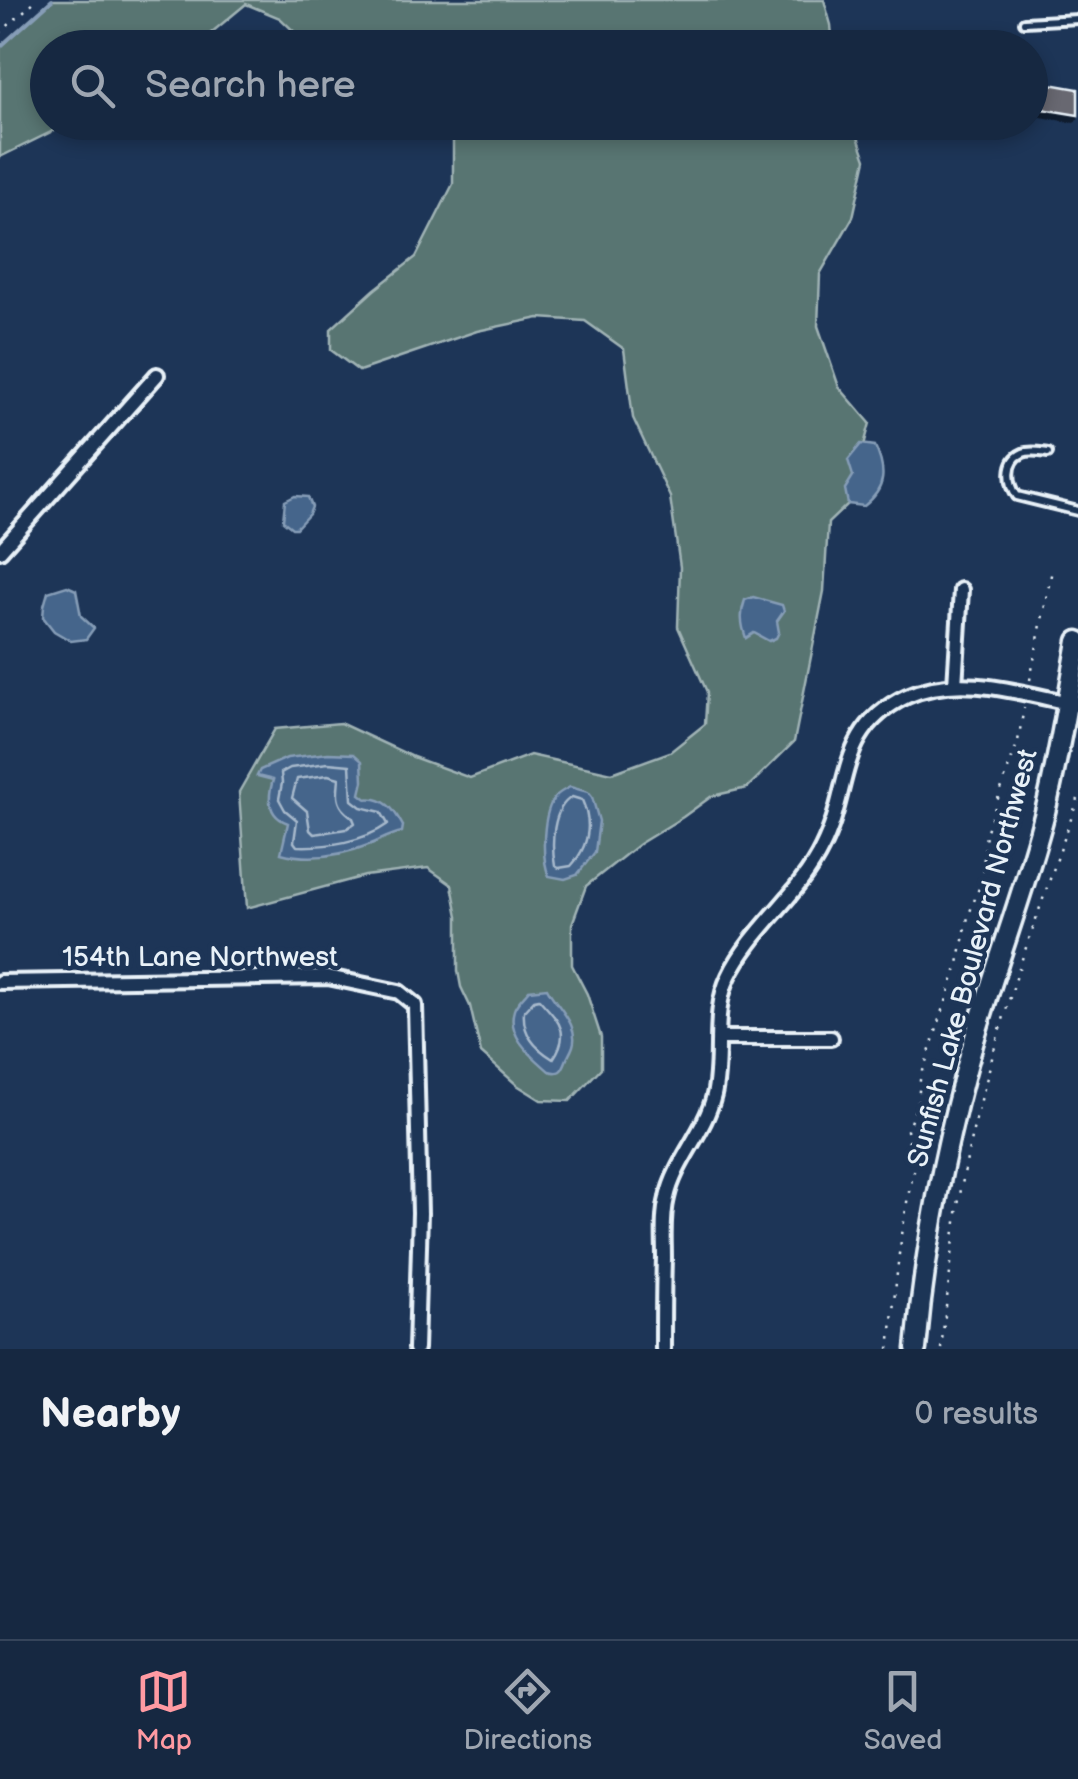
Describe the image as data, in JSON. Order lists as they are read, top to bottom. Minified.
{"streets":{"street":["154th Lane Northwest","Sunfish Lake Boulevard Northwest"]},"page":{"search":"Search here","heading":["Nearby","0 results"],"nav":["Map","Directions","Saved"]}}
